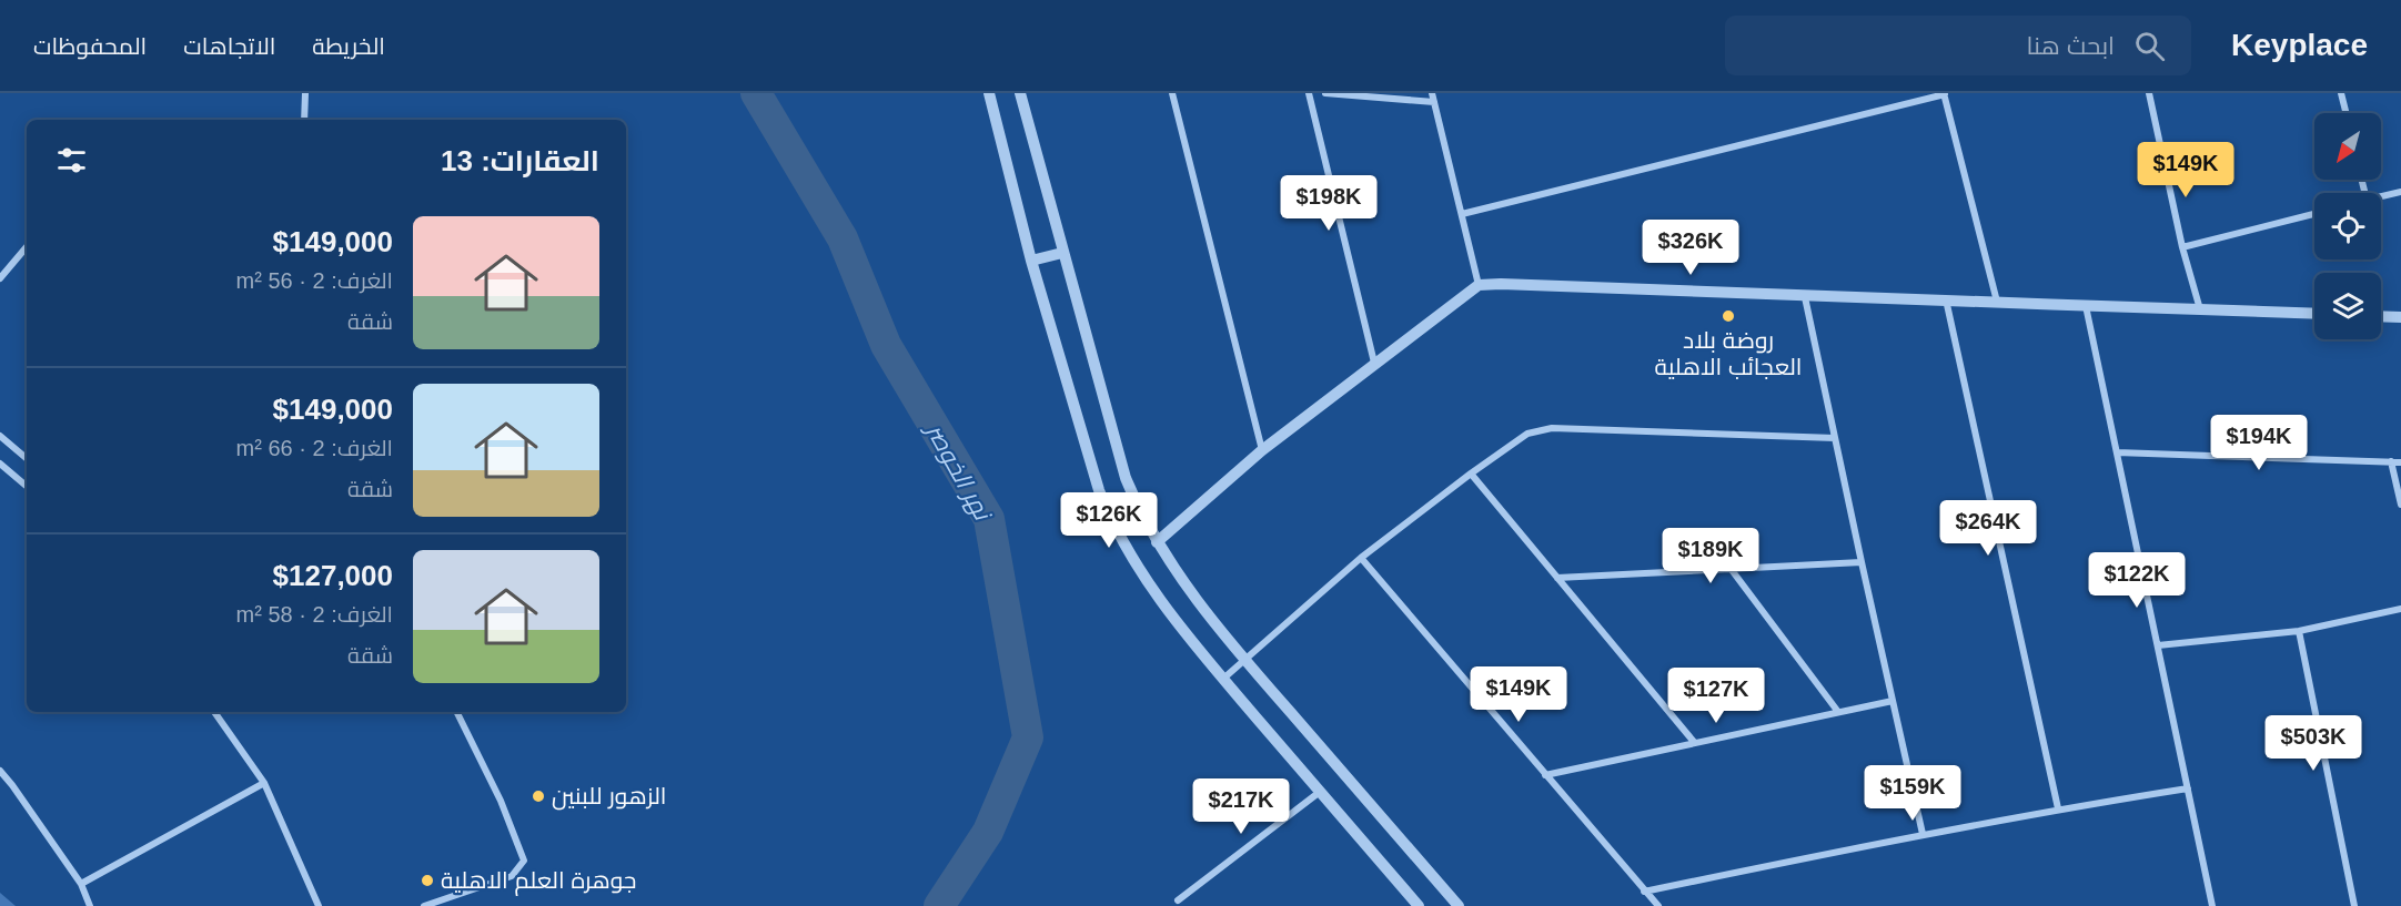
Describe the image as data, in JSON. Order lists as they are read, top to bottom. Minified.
{"water":["نهر الخوصر"],"places":["روضة بلاد العجائب الاهلية","الزهور للبنين","جوهرة العلم الاهلية"],"north":"bottom left","page":{"header":"Keyplace","search":"ابحث هنا","nav":["الخريطة","الاتجاهات","المحفوظات"],"heading":"العقارات: 13","price":["$149K","$198K","$326K","$194K","$126K","$264K","$189K","$122K","$149K","$127K","$503K","$159K","$217K"],"list":[{"name":"$149,000","note":"الغرف: 2 · 56 m² · شقة"},{"name":"$149,000","note":"الغرف: 2 · 66 m² · شقة"},{"name":"$127,000","note":"الغرف: 2 · 58 m² · شقة"}]}}
